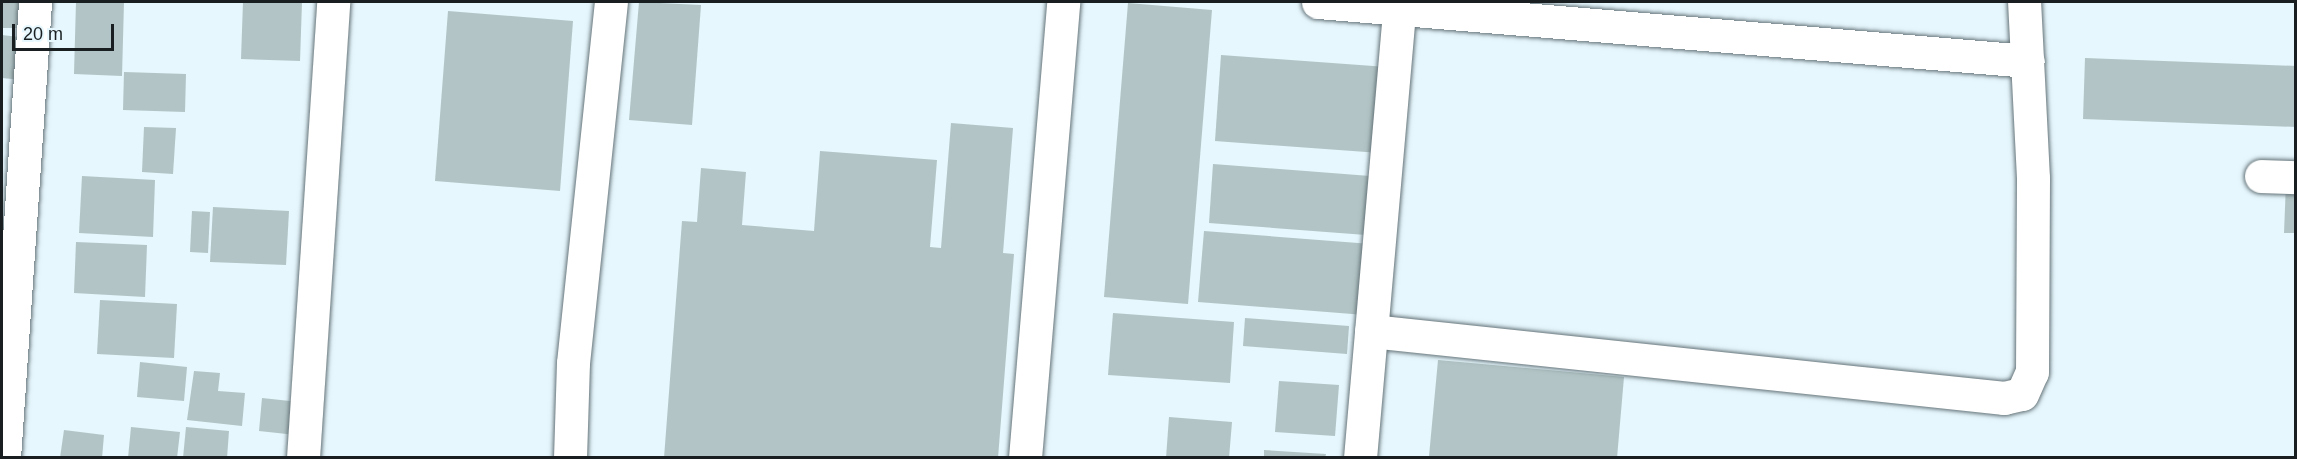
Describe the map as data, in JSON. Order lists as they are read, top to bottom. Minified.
{"scale_bar":"20 m"}
